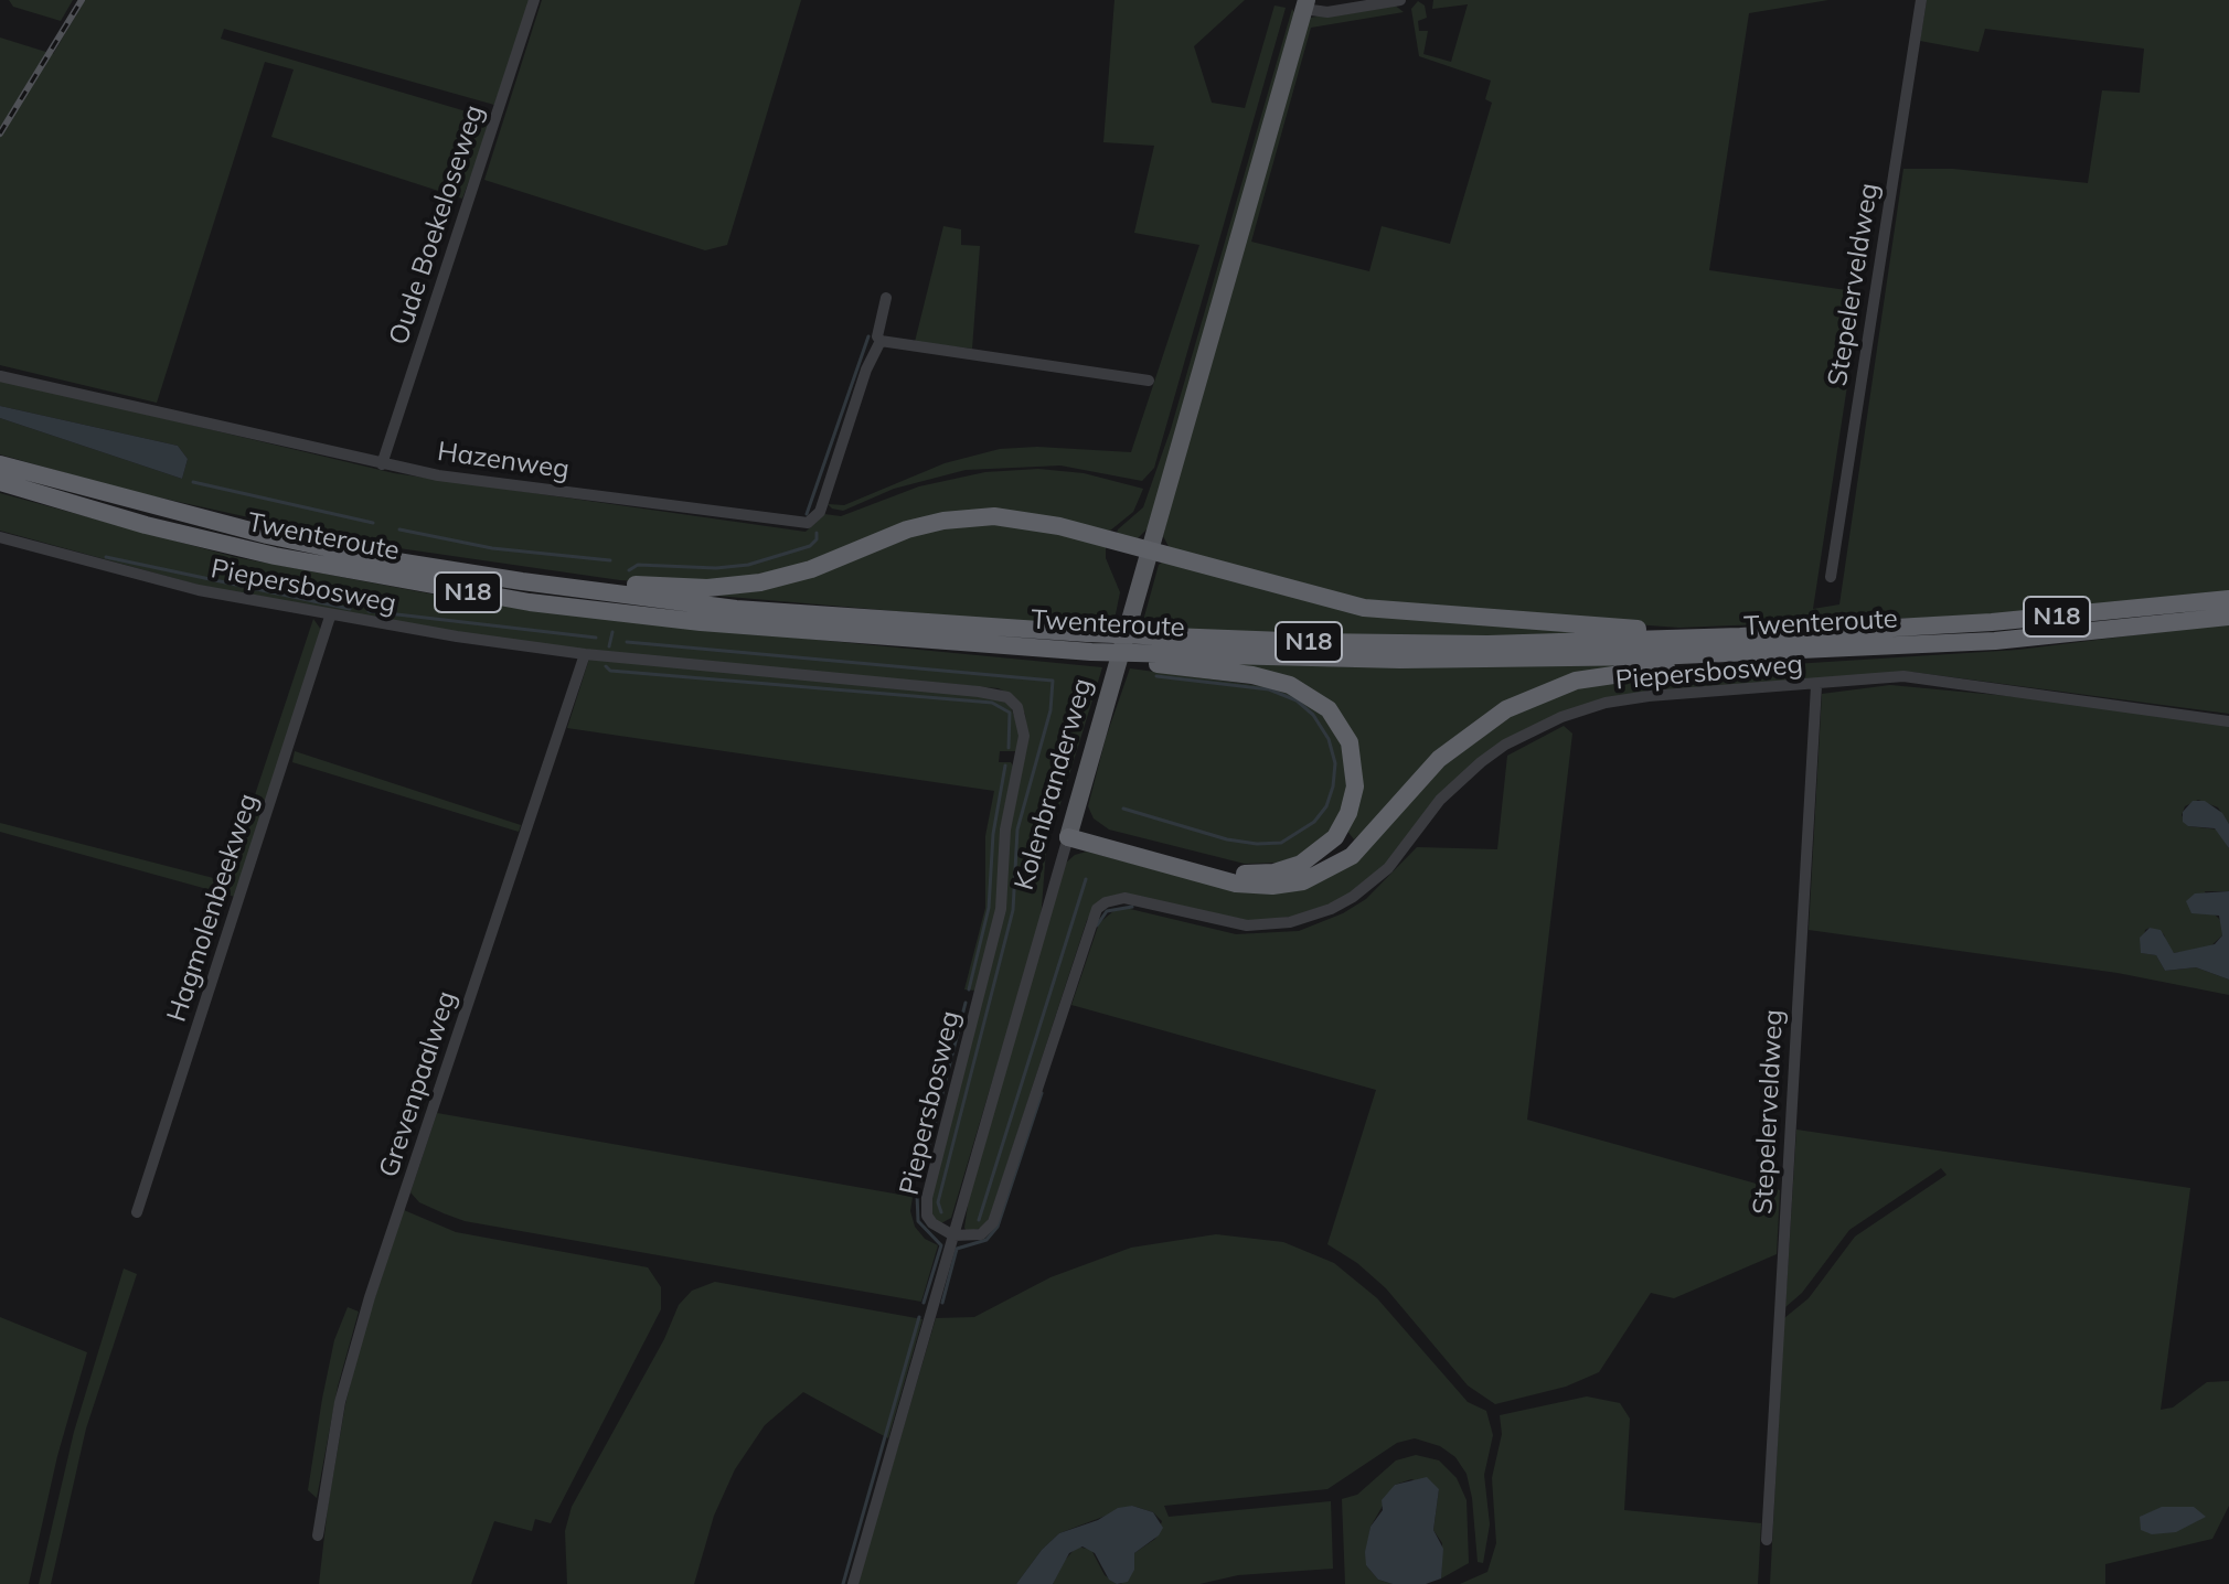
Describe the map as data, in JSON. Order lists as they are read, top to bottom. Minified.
{"streets":{"highway":["Twenteroute","N18"],"main road":["Kolenbranderweg"],"street":["Oude Boekeloseweg","Stepelerveldweg","Hazenweg","Piepersbosweg","Hagmolenbeekweg","Grevenpaalweg"]},"crossings":[["Oude Boekeloseweg","Hazenweg"],["Stepelerveldweg","Piepersbosweg"],["Twenteroute","N18"],["Piepersbosweg","Kolenbranderweg"],["Piepersbosweg","Hagmolenbeekweg"],["Piepersbosweg","Grevenpaalweg"],["N18","Kolenbranderweg"]]}
